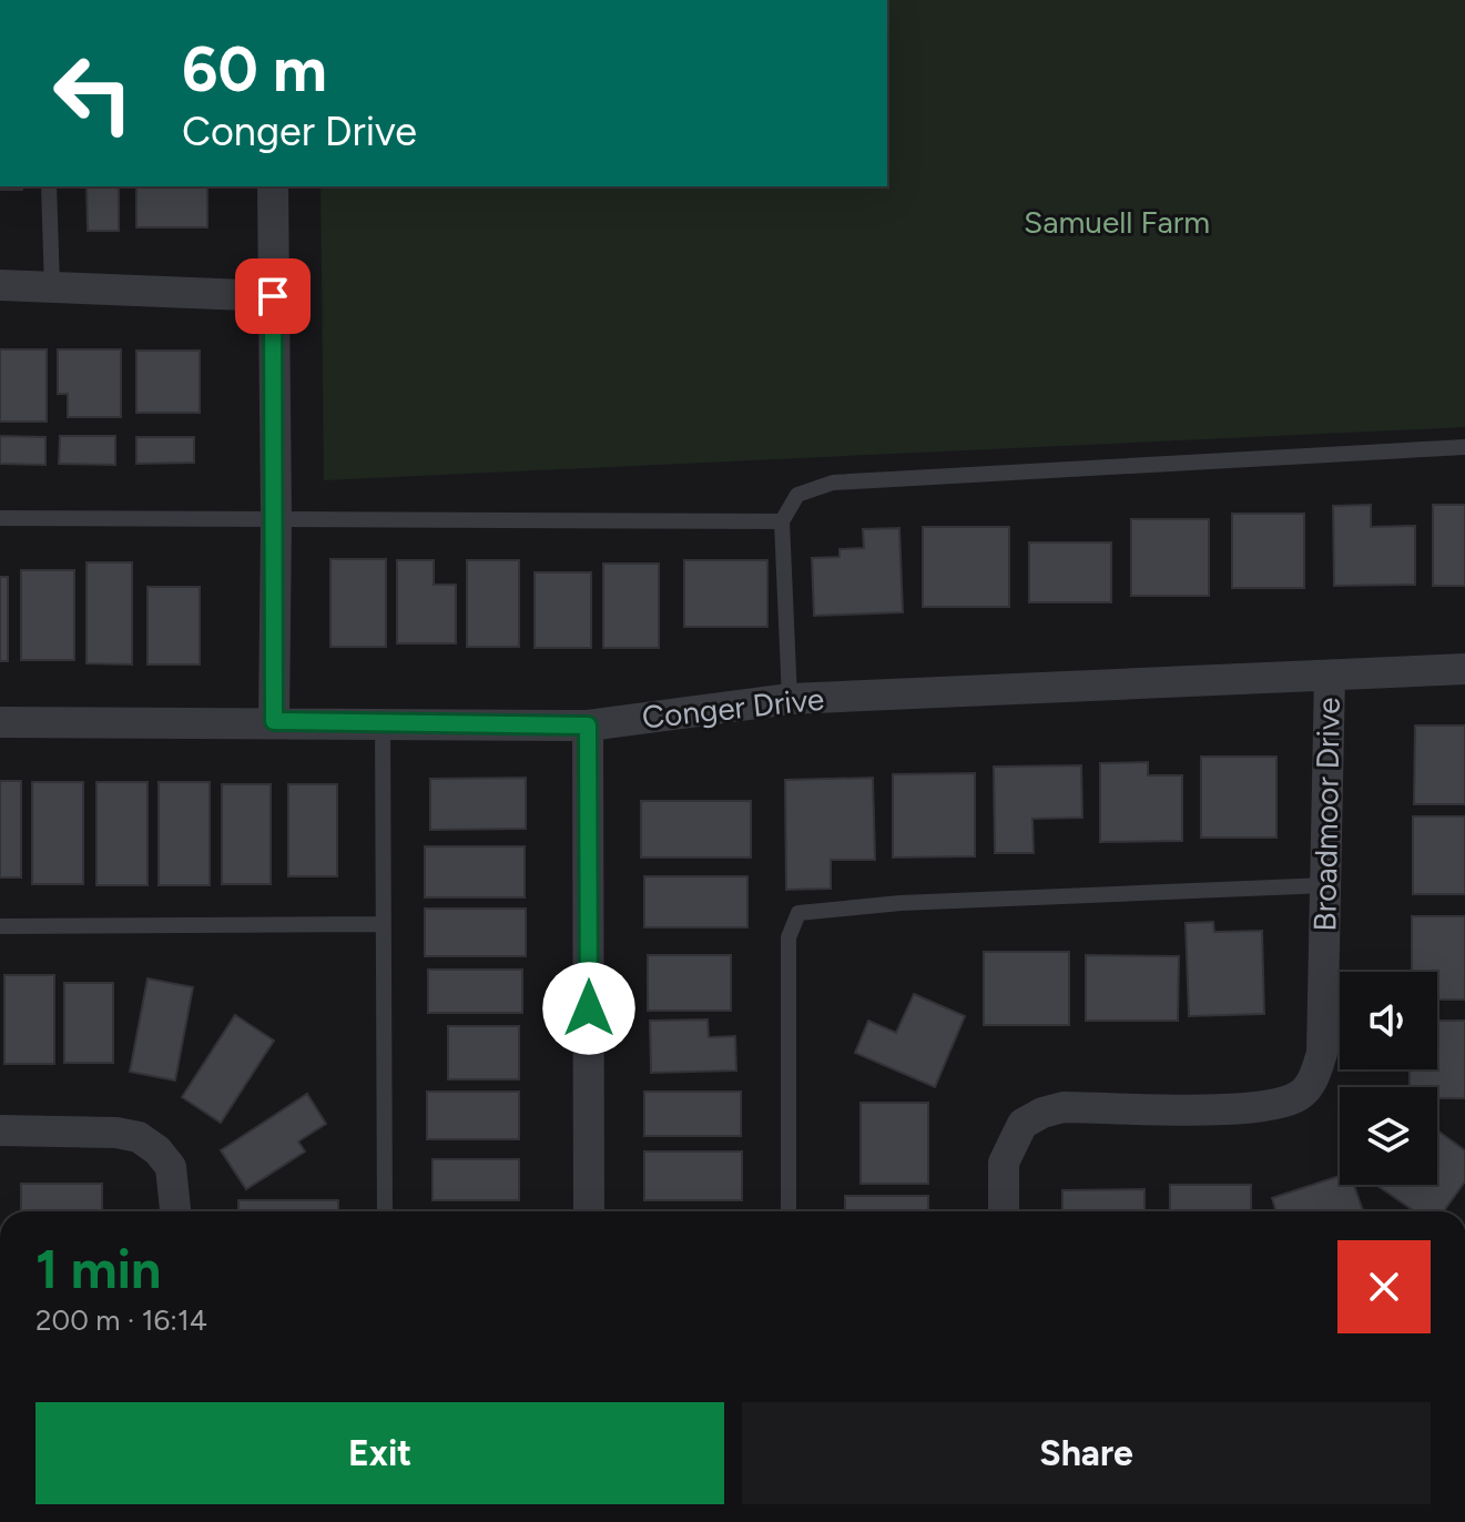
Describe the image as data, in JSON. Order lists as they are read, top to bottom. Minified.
{"streets":{"street":["Conger Drive","Broadmoor Drive"]},"crossings":[["Conger Drive","Broadmoor Drive"]],"parks":["Samuell Farm"],"page":{"turn":["60 m","Conger Drive"],"heading":["1 min","200 m · 16:14"],"buttons":["Exit","Share"]}}
